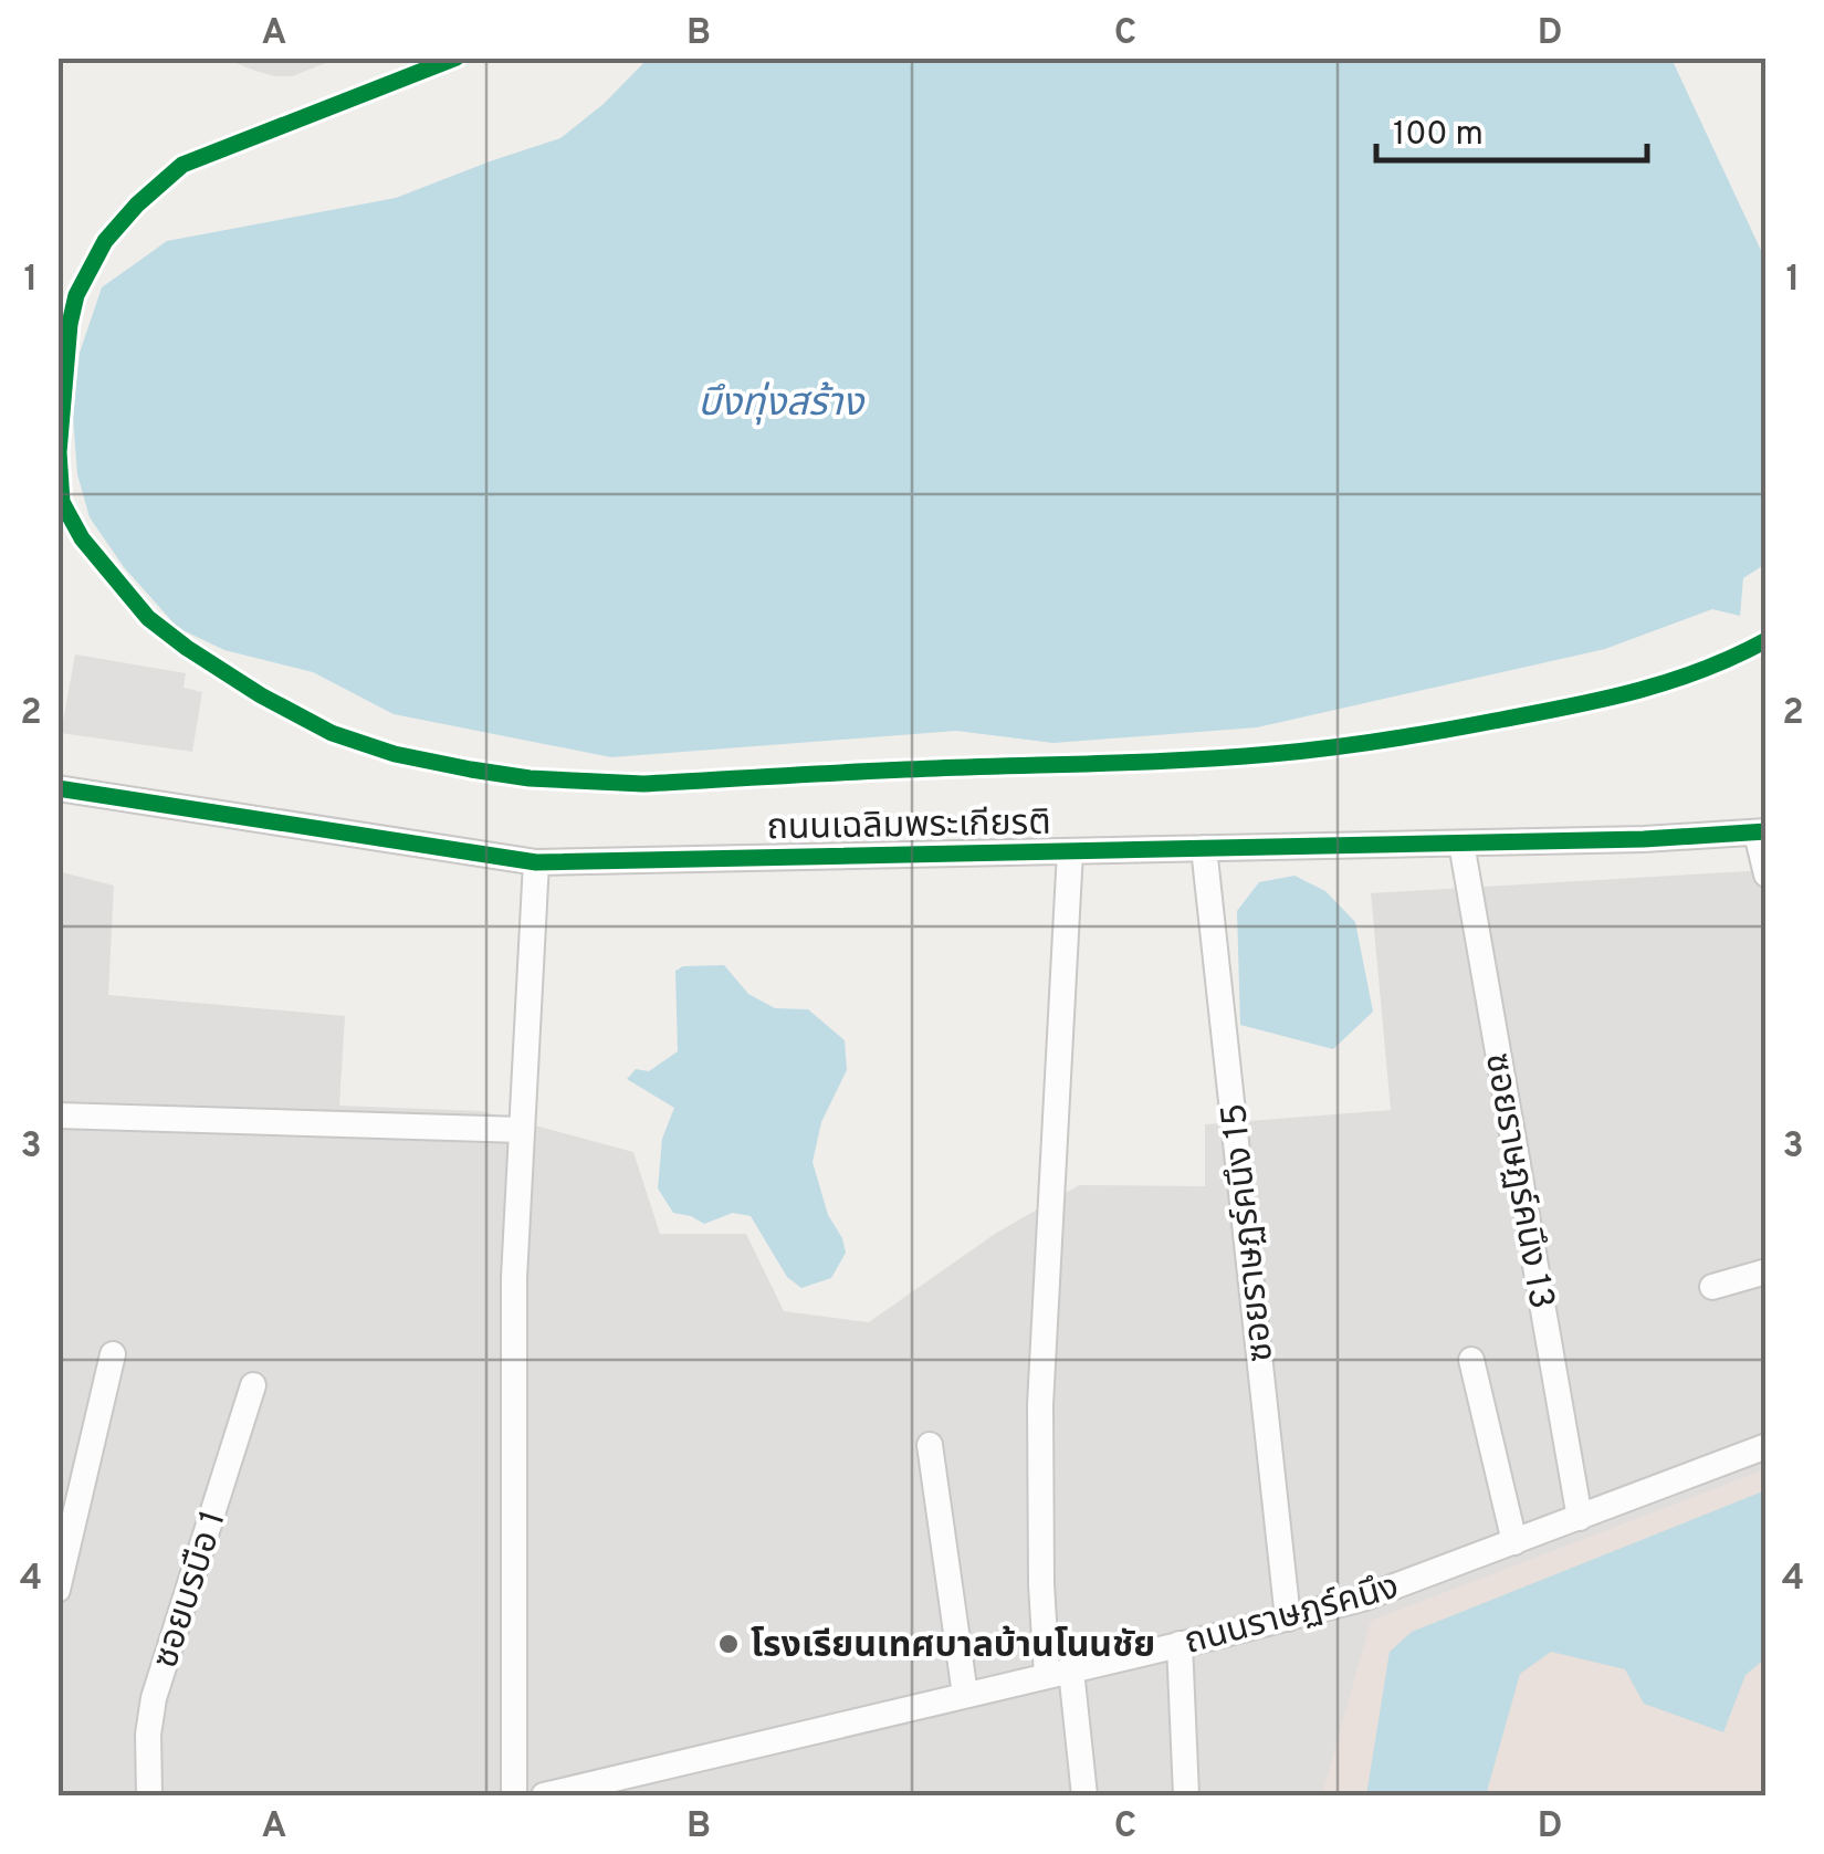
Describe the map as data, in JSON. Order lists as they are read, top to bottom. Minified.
{"streets":{"street":["ถนนเฉลิมพระเกียรติ","ซอยราษฏร์คนึง 13","ซอยราษฏร์คนึง 15","ซอยบรบือ 1","ถนนราษฏร์คนึง"]},"crossings":[["ถนนเฉลิมพระเกียรติ","ซอยราษฏร์คนึง 13"],["ถนนเฉลิมพระเกียรติ","ซอยราษฏร์คนึง 15"],["ซอยราษฏร์คนึง 13","ถนนราษฏร์คนึง"],["ซอยราษฏร์คนึง 15","ถนนราษฏร์คนึง"]],"water":["บึงทุ่งสร้าง"],"places":["โรงเรียนเทศบาลบ้านโนนชัย"],"scale_bar":"100 m","grid":{"columns":["A","B","C","D"],"rows":["1","2","3","4"]}}
